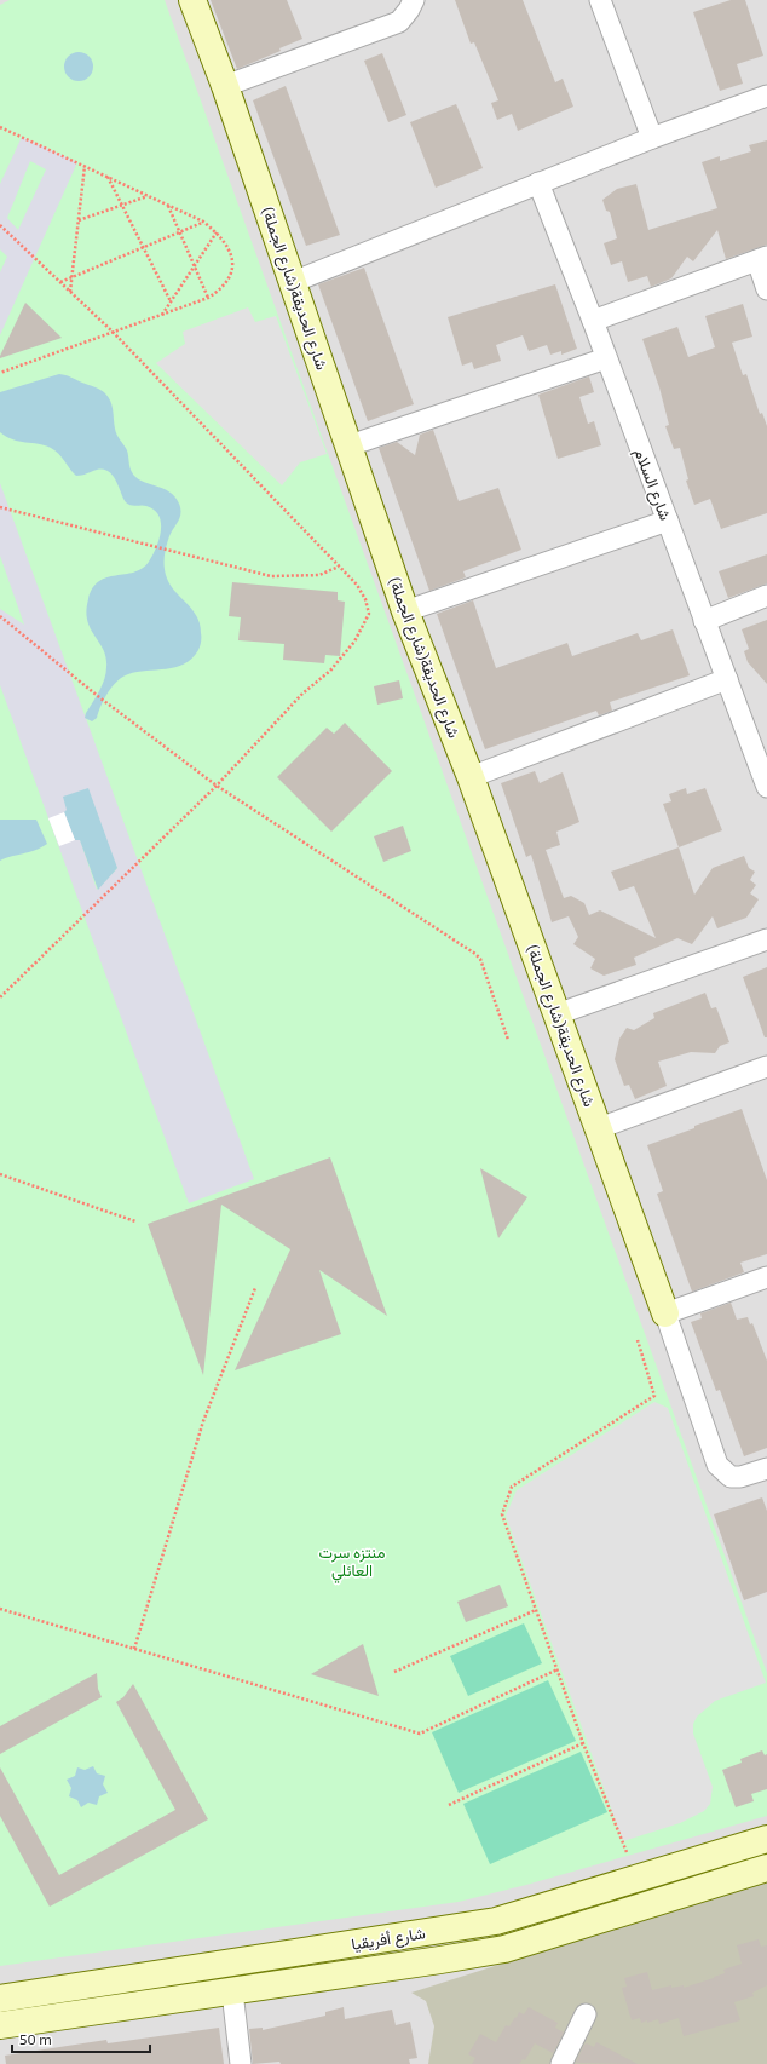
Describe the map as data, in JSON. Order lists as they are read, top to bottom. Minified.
{"streets":{"street":["شارع الحديقة(شارع الجملة)","شارع السلام","شارع أفريقيا"]},"parks":["منتزه سرت العائلي"],"scale_bar":"50 m"}
